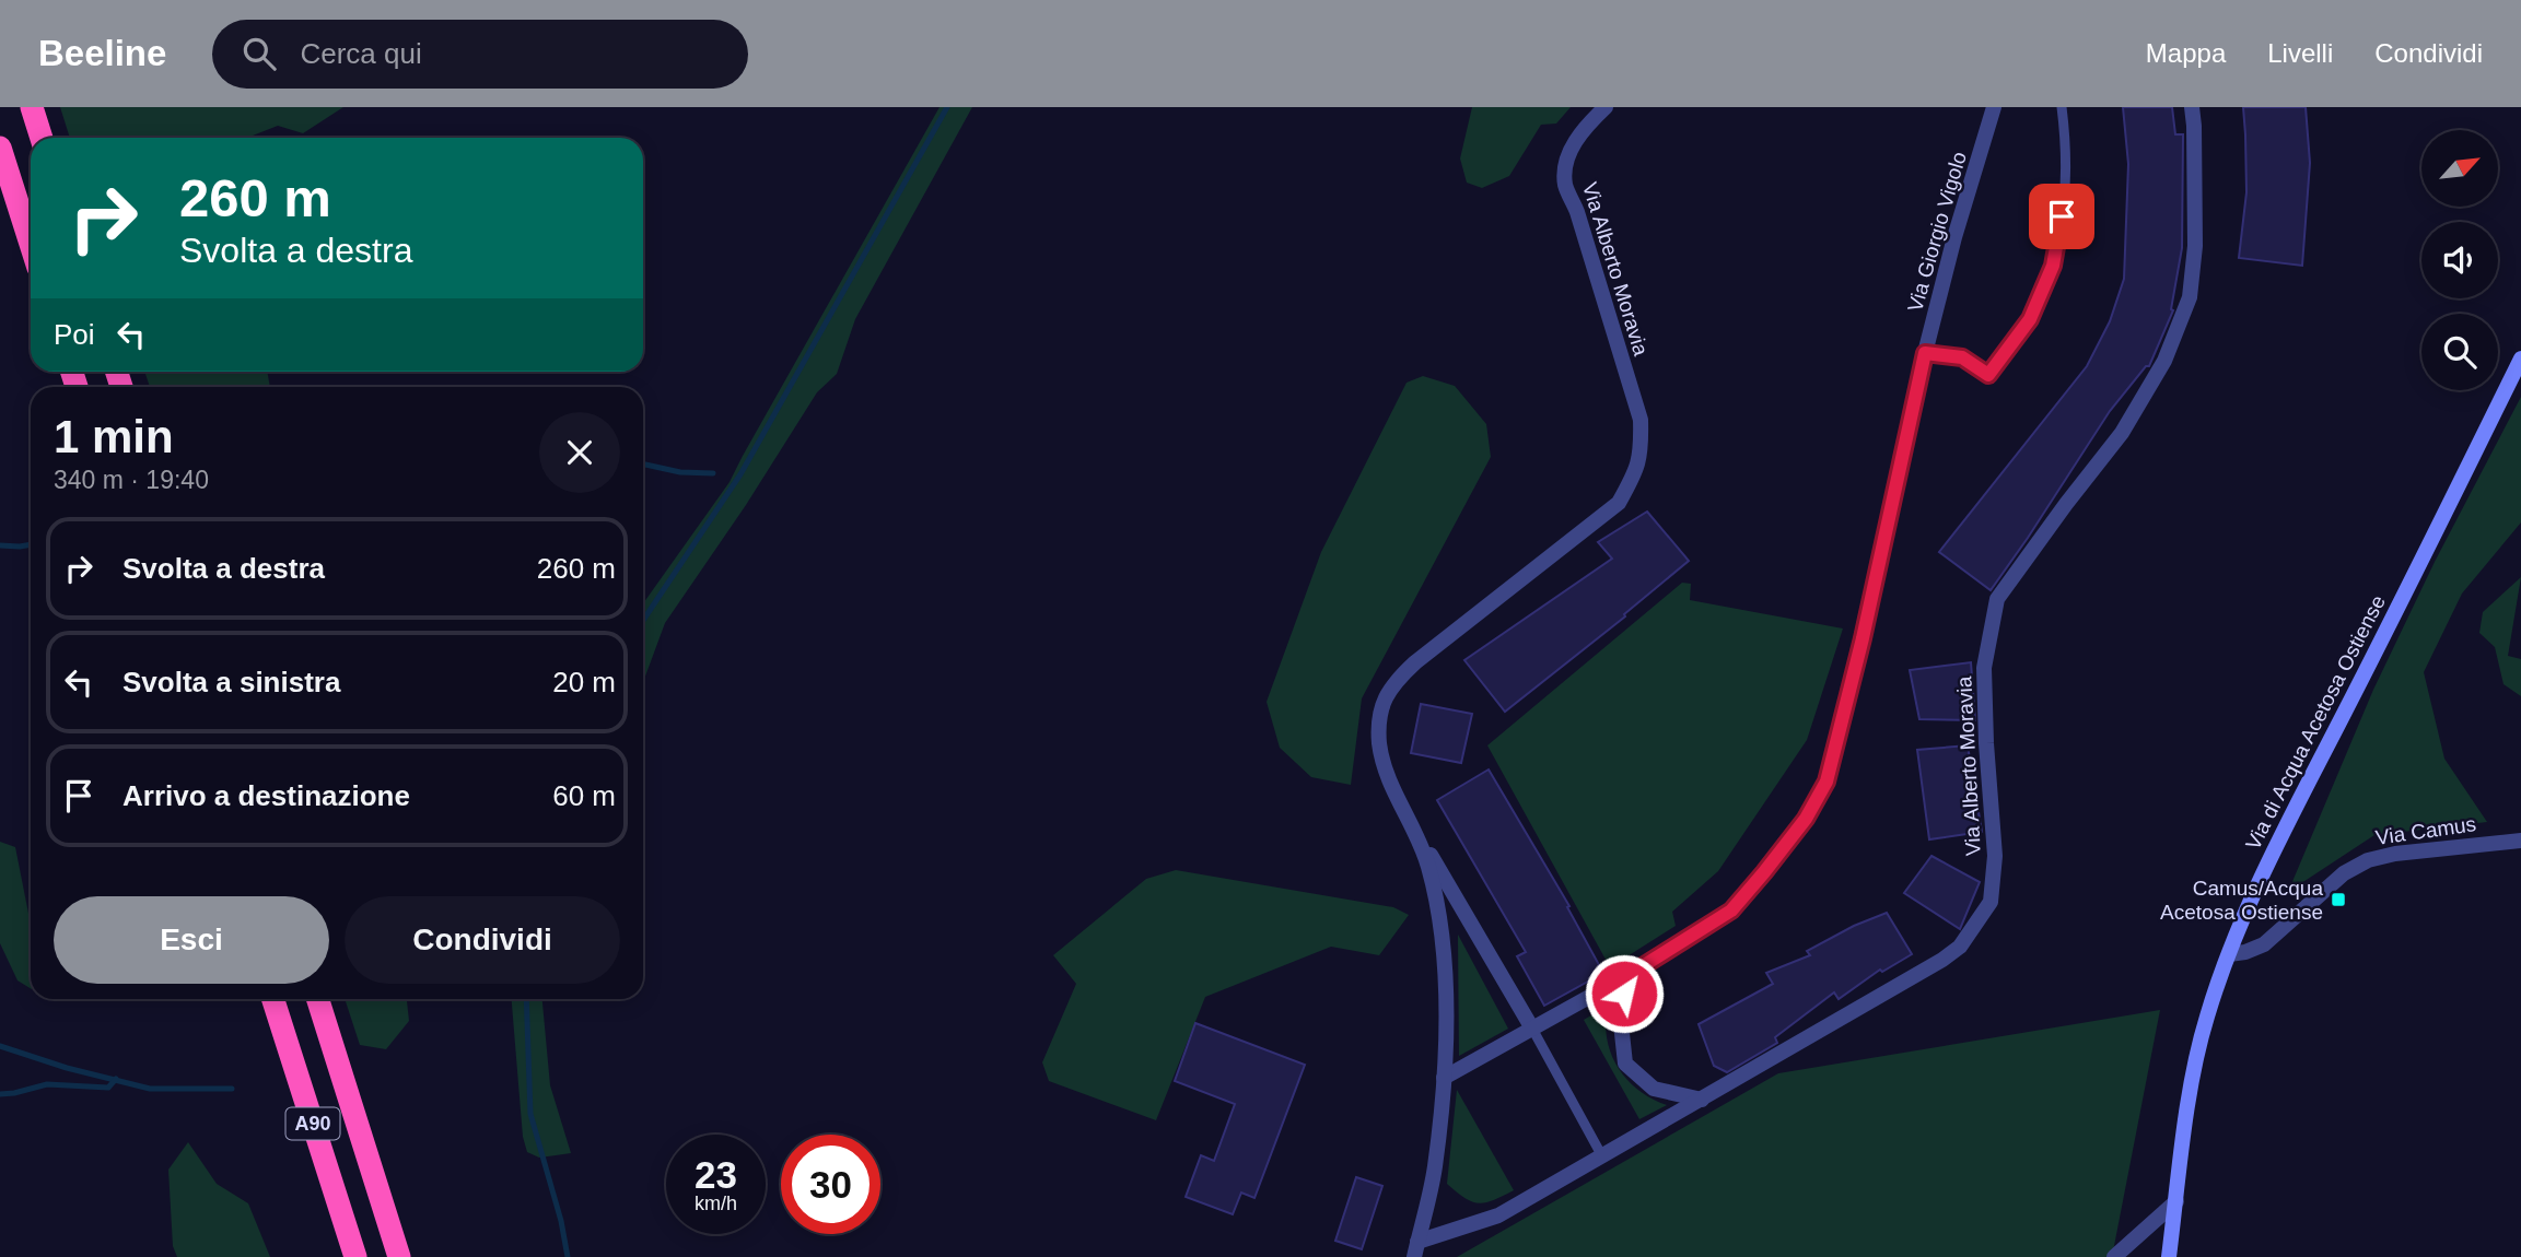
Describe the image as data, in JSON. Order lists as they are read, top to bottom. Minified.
{"streets":{"highway":["A90"],"street":["Via Giorgio Vigolo","Via Alberto Moravia","Via di Acqua Acetosa Ostiense","Via Camus"]},"crossings":[["Via Giorgio Vigolo","Via Alberto Moravia"],["Via di Acqua Acetosa Ostiense","Via Camus"]],"places":{"transit":["Camus/Acqua Acetosa Ostiense"]},"north":"top right","page":{"header":"Beeline","search":"Cerca qui","nav":["Mappa","Livelli","Condividi"],"turn":["260 m","Svolta a destra"],"then":"Poi","heading":["1 min","340 m · 19:40"],"list":[{"name":"Svolta a destra","value":"260 m"},{"name":"Svolta a sinistra","value":"20 m"},{"name":"Arrivo a destinazione","value":"60 m"}],"buttons":["Esci","Condividi"],"speed":"23 km/h","limit":"30"}}
